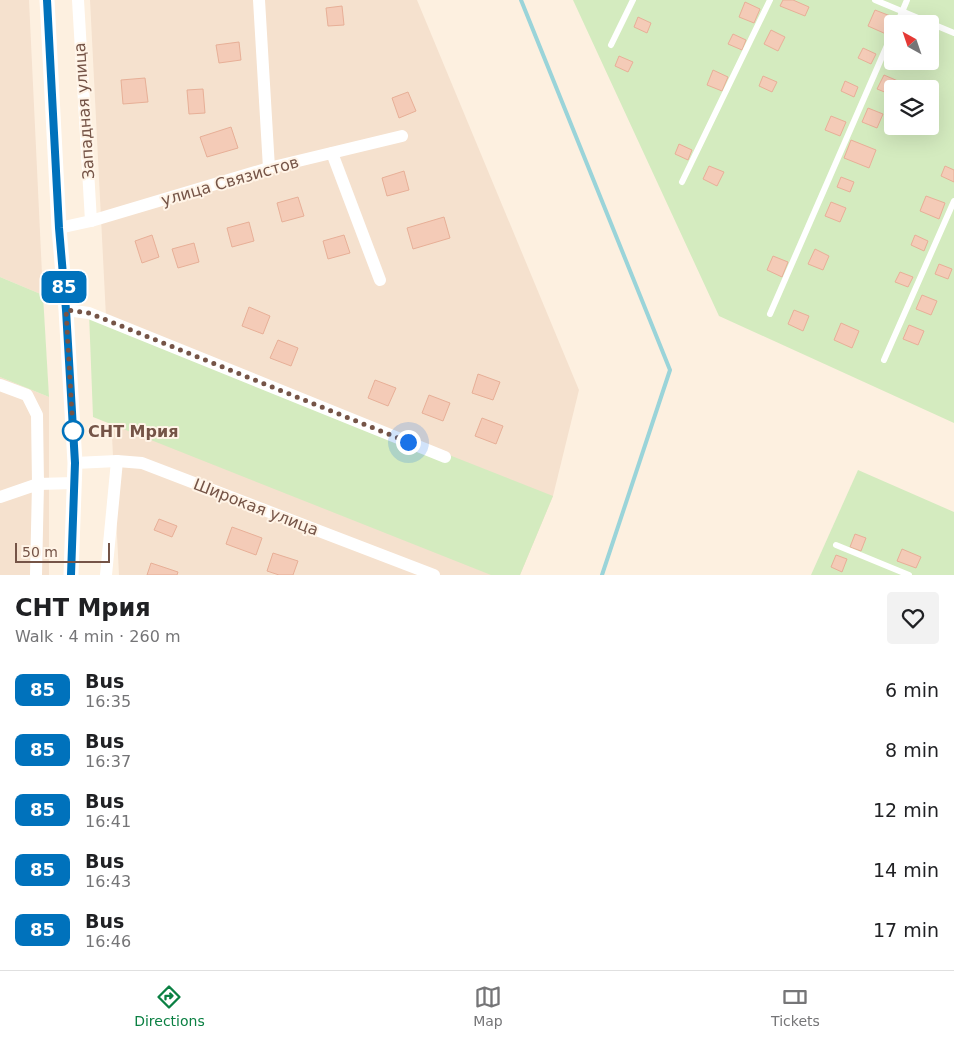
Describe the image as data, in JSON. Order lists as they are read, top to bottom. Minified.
{"streets":{"street":["Западная улица","улица Связистов","Широкая улица"]},"crossings":[["Западная улица","улица Связистов"]],"places":["СНТ Мрия"],"lines":["bus line 85"],"scale_bar":"50 m","north":"top left","page":{"on_map":"85","scale":"50 m","heading":["СНТ Мрия","Walk · 4 min · 260 m"],"list":[{"mark":"85","name":"Bus","note":"16:35","value":"6 min"},{"mark":"85","name":"Bus","note":"16:37","value":"8 min"},{"mark":"85","name":"Bus","note":"16:41","value":"12 min"},{"mark":"85","name":"Bus","note":"16:43","value":"14 min"},{"mark":"85","name":"Bus","note":"16:46","value":"17 min"}],"tabs":["Directions","Map","Tickets"]}}
